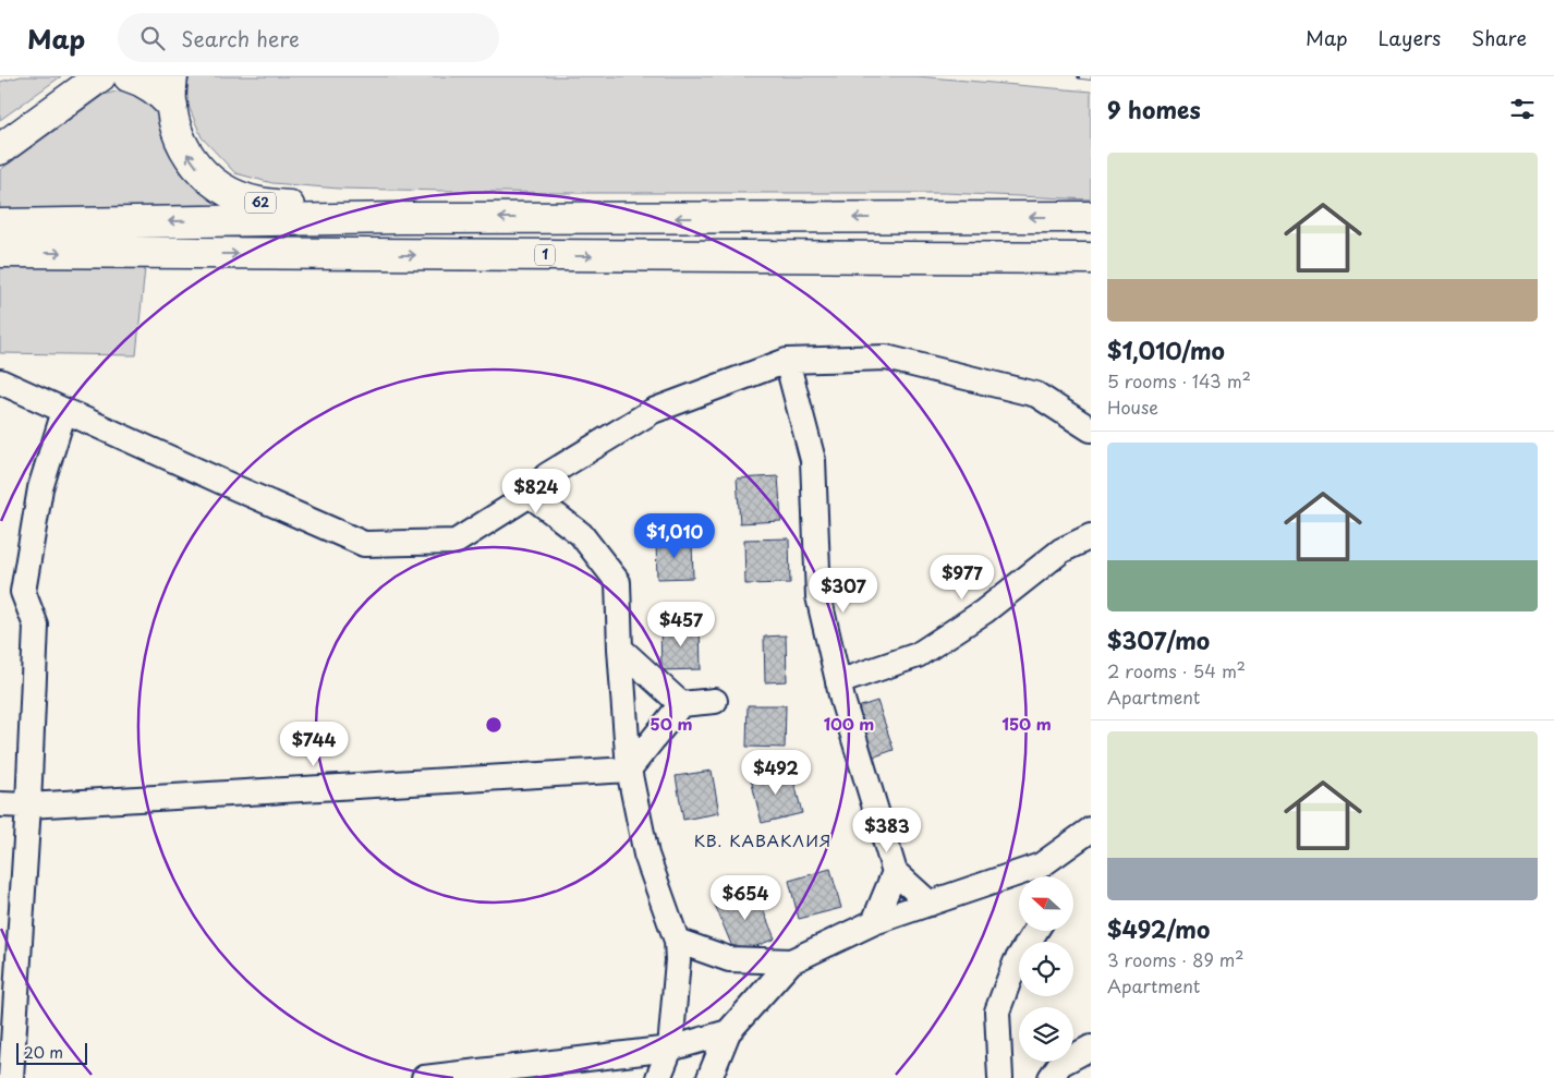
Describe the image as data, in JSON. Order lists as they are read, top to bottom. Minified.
{"streets":{"main road":["62","1"]},"districts":["КВ. КАВАКЛИЯ"],"scale_bar":"20 m","north":"left","page":{"header":"Map","search":"Search here","nav":["Map","Layers","Share"],"heading":"9 homes","list":[{"name":"$1,010/mo","note":"5 rooms · 143 m² · House"},{"name":"$307/mo","note":"2 rooms · 54 m² · Apartment"},{"name":"$492/mo","note":"3 rooms · 89 m² · Apartment"}],"price":["$824","$1,010","$977","$307","$457","$744","$492","$383","$654"],"scale":"20 m"},"rings":["50 m","100 m","150 m"]}
